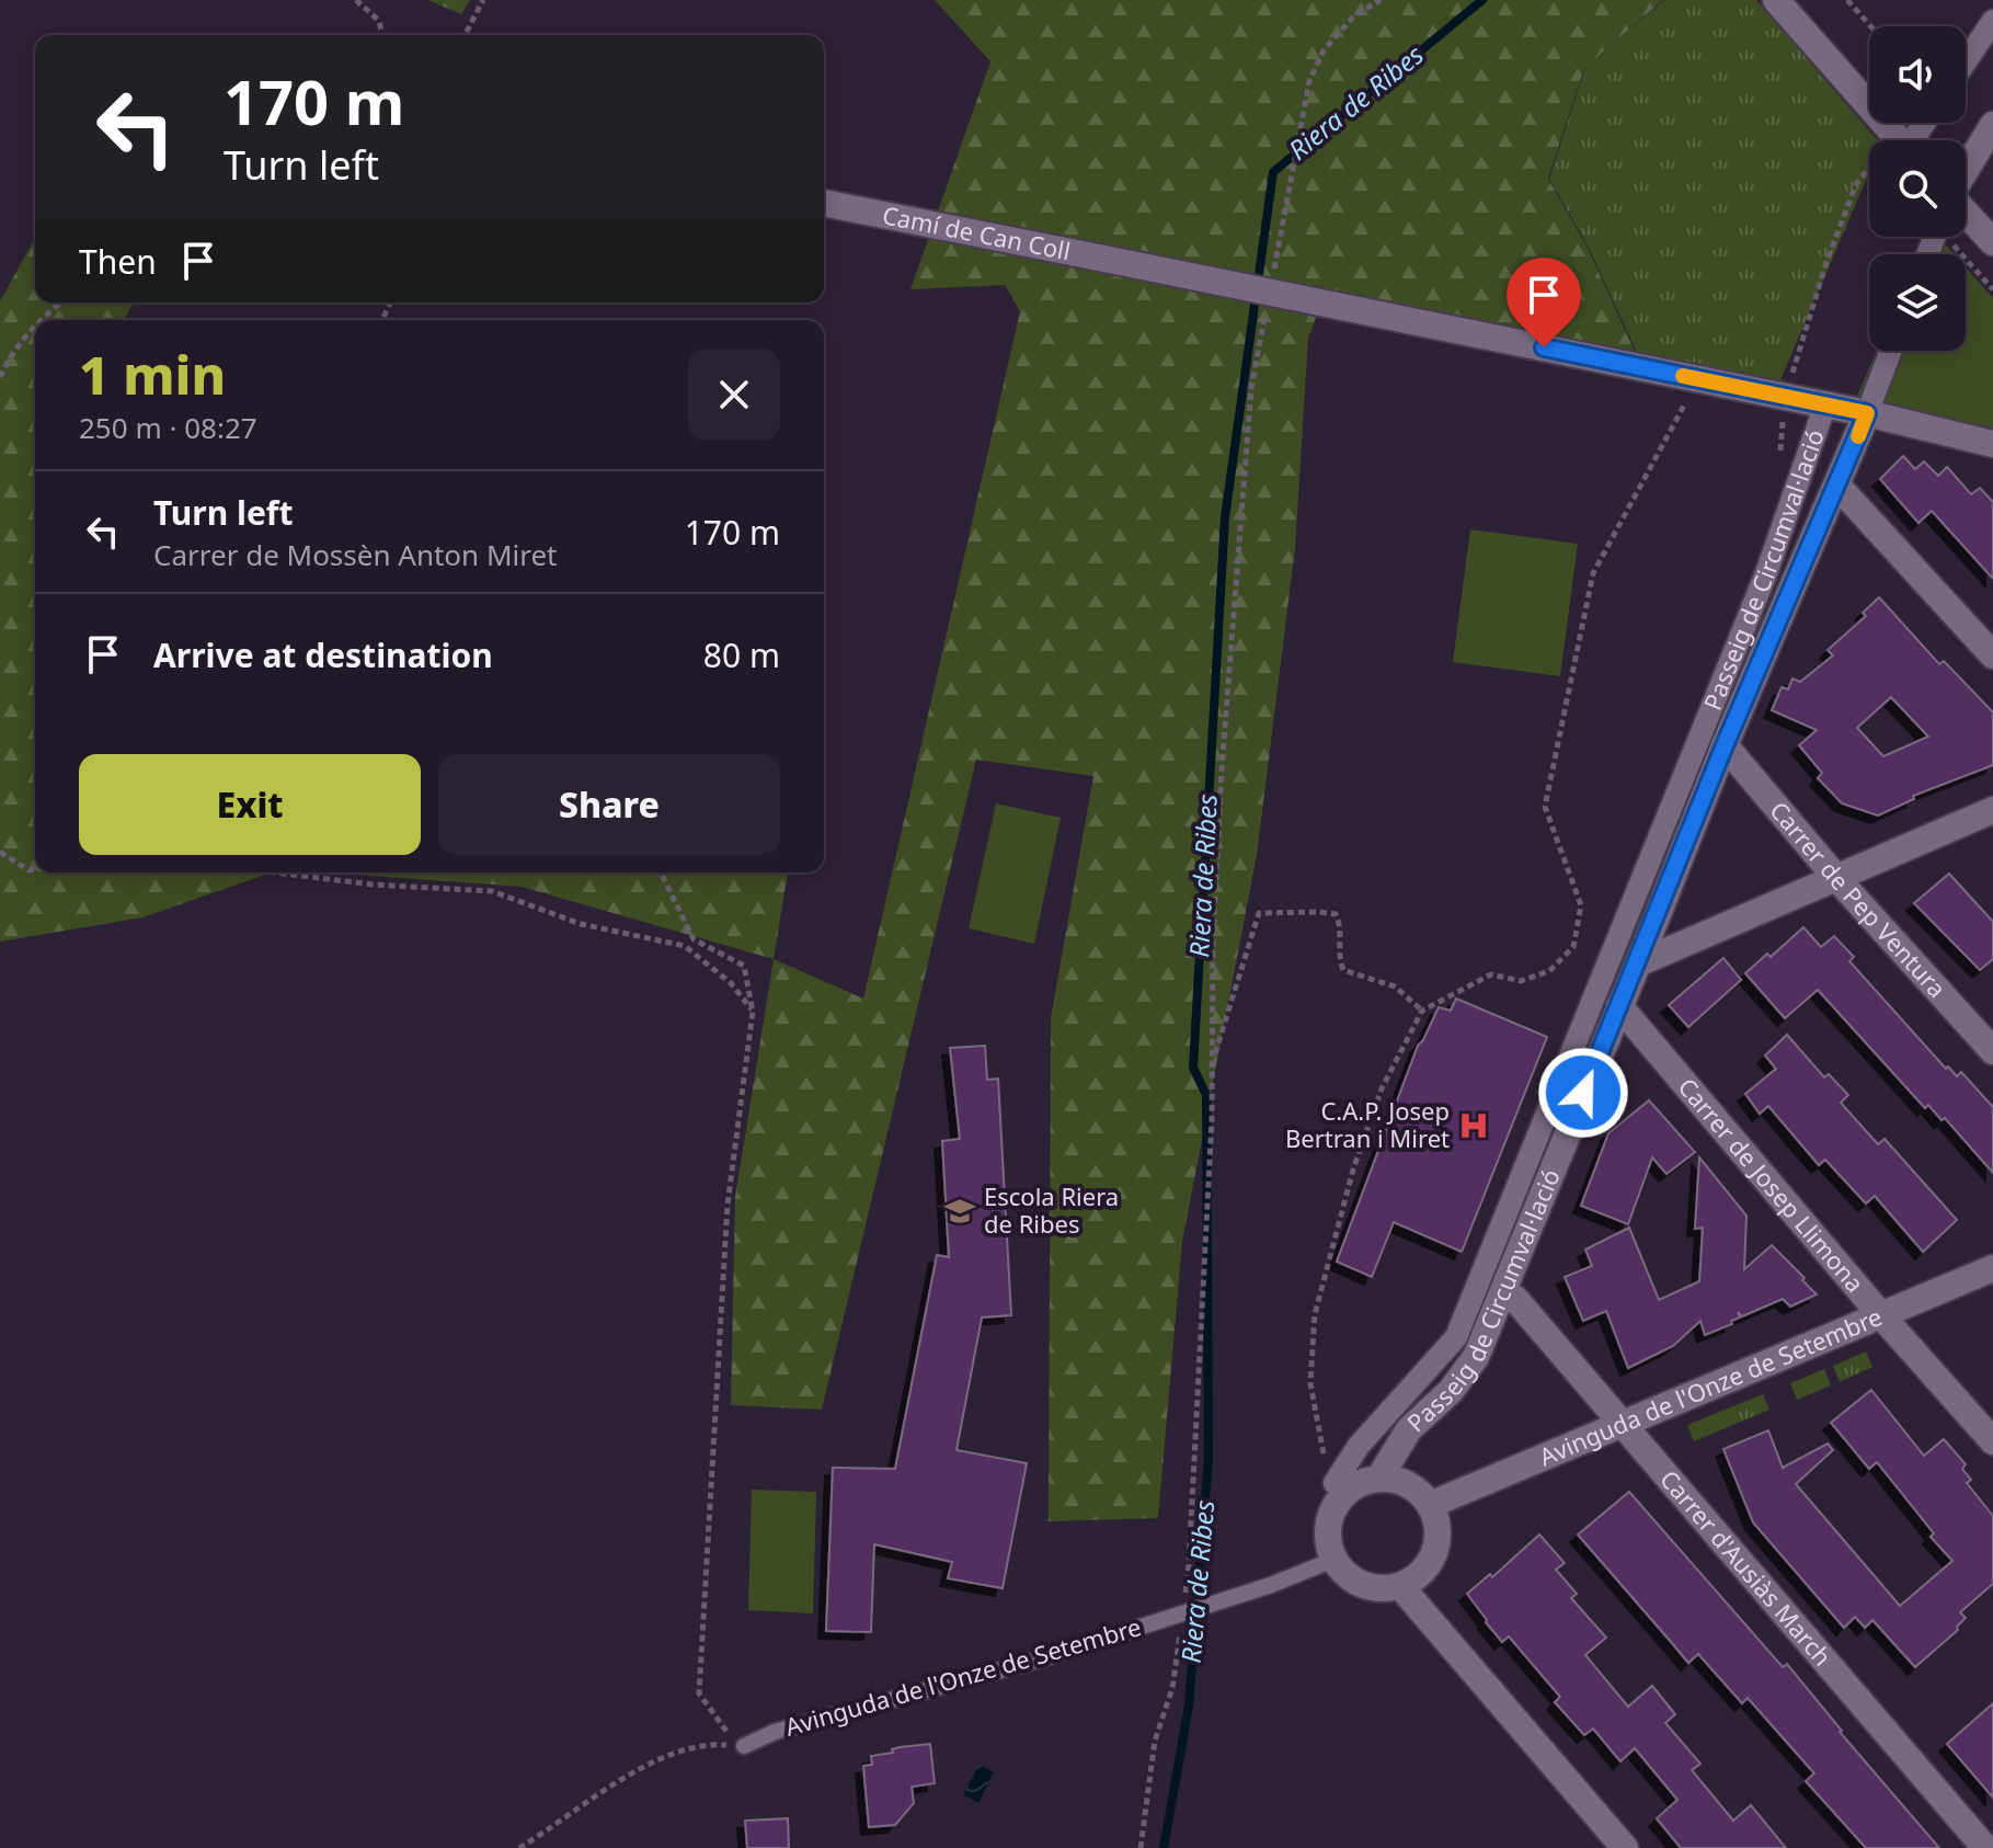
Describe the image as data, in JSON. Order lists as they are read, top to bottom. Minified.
{"streets":{"street":["Camí de Can Coll","Passeig de Circumval·lació","Carrer de Pep Ventura","Carrer de Josep Llimona","Avinguda de l'Onze de Setembre","Carrer d'Ausiàs March"]},"crossings":[["Camí de Can Coll","Passeig de Circumval·lació"],["Passeig de Circumval·lació","Carrer de Pep Ventura"],["Passeig de Circumval·lació","Carrer de Josep Llimona"],["Passeig de Circumval·lació","Avinguda de l'Onze de Setembre"],["Passeig de Circumval·lació","Carrer d'Ausiàs March"],["Carrer de Josep Llimona","Avinguda de l'Onze de Setembre"],["Avinguda de l'Onze de Setembre","Carrer d'Ausiàs March"]],"water":["Riera de Ribes"],"places":{"hospital":["C.A.P. Josep Bertran i Miret"],"school or university":["Escola Riera de Ribes"]},"page":{"turn":["170 m","Turn left"],"then":"Then","heading":["1 min","250 m · 08:27"],"list":[{"name":"Turn left","note":"Carrer de Mossèn Anton Miret","value":"170 m"},{"name":"Arrive at destination","value":"80 m"}],"buttons":["Exit","Share"]}}
